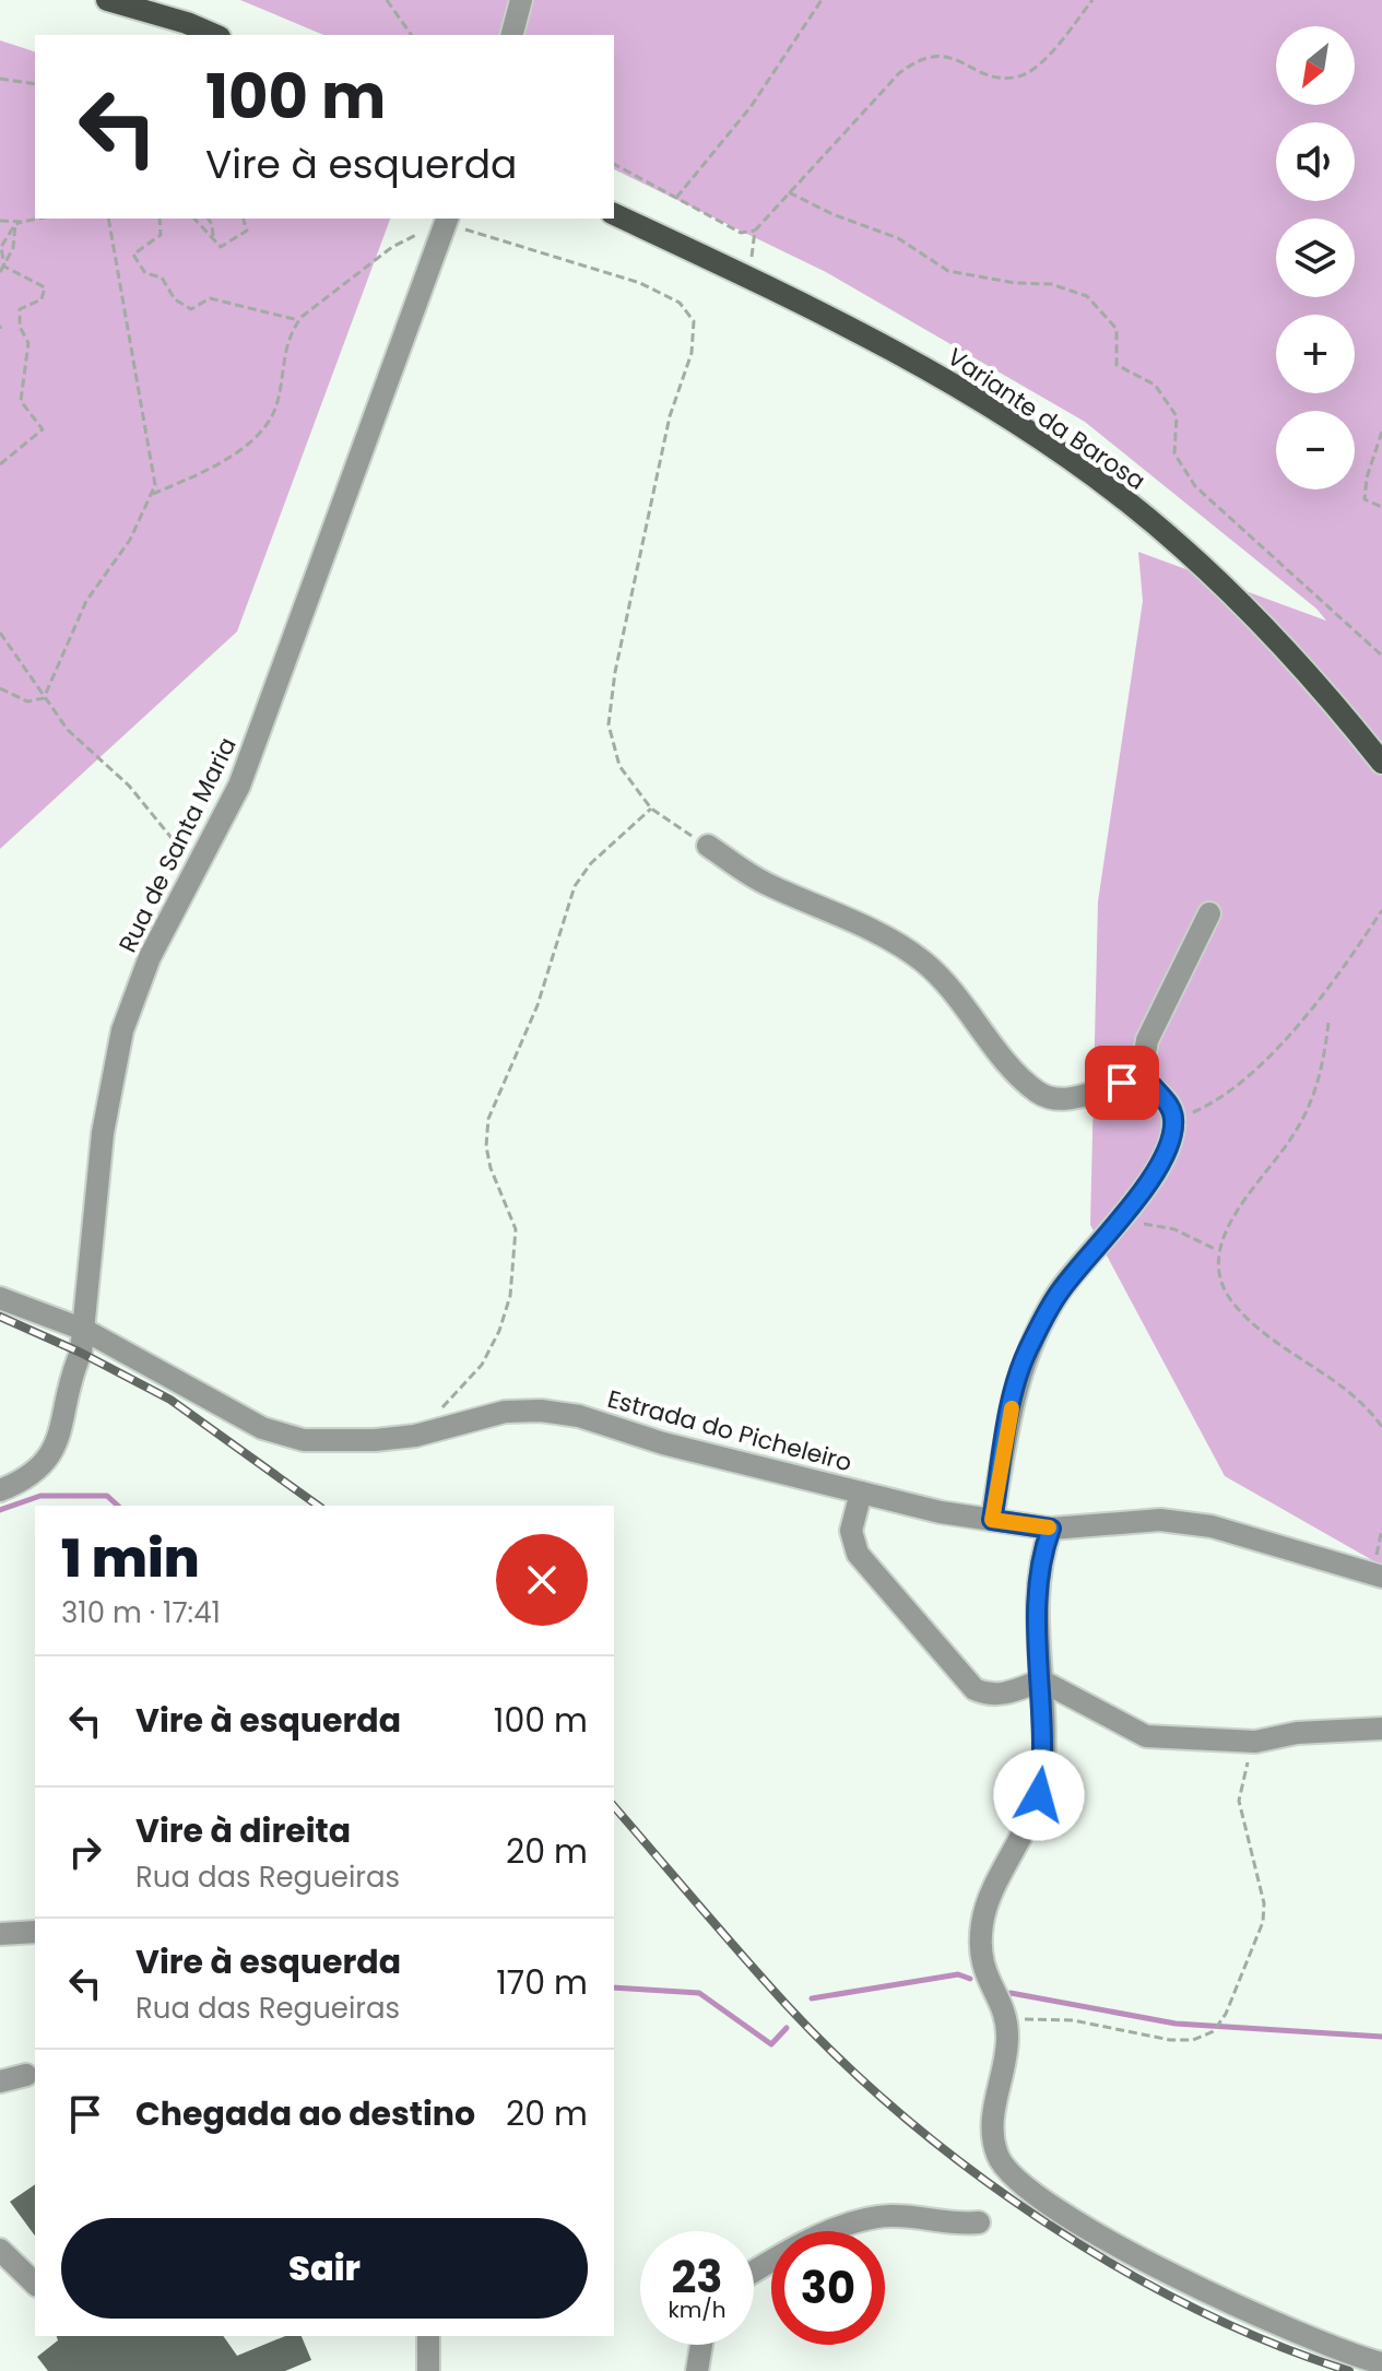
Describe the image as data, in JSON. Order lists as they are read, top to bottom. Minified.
{"streets":{"main road":["Variante da Barosa"],"street":["Rua de Santa Maria","Estrada do Picheleiro"]},"crossings":[["Rua de Santa Maria","Estrada do Picheleiro"]],"north":"bottom left","page":{"map_buttons":["+","−"],"turn":["100 m","Vire à esquerda"],"heading":["1 min","310 m · 17:41"],"list":[{"name":"Vire à esquerda","value":"100 m"},{"name":"Vire à direita","note":"Rua das Regueiras","value":"20 m"},{"name":"Vire à esquerda","note":"Rua das Regueiras","value":"170 m"},{"name":"Chegada ao destino","value":"20 m"}],"buttons":"Sair","speed":"23 km/h","limit":"30"}}
